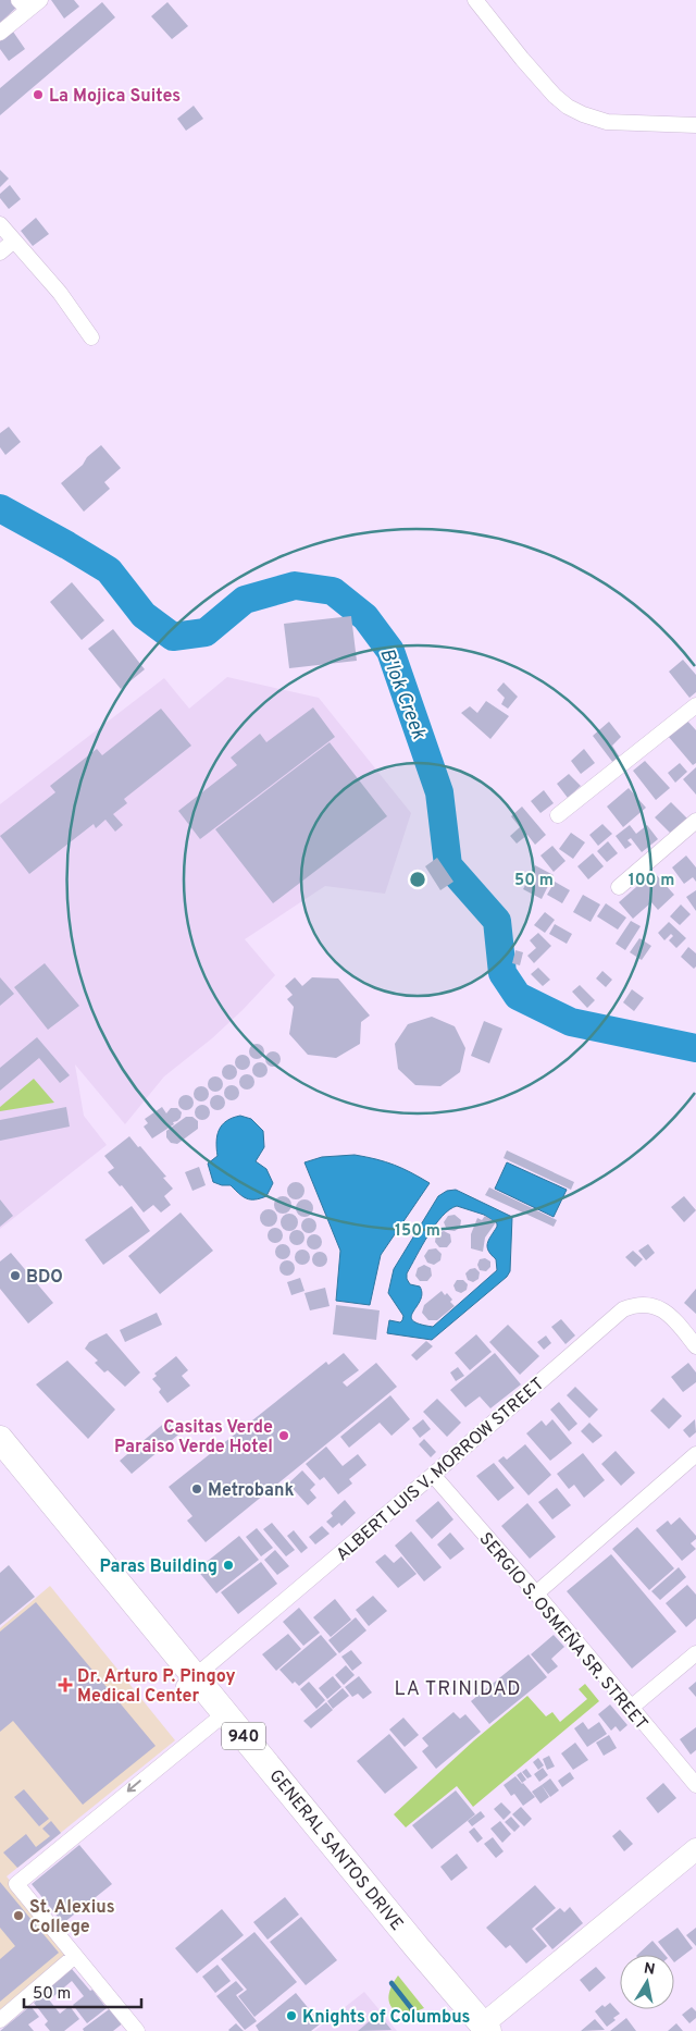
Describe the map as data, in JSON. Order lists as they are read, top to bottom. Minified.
{"streets":{"highway":["940","GENERAL SANTOS DRIVE"],"street":["ALBERT LUIS V. MORROW STREET","SERGIO S. OSMEÑA SR. STREET"]},"crossings":[["ALBERT LUIS V. MORROW STREET","SERGIO S. OSMEÑA SR. STREET"],["ALBERT LUIS V. MORROW STREET","GENERAL SANTOS DRIVE"]],"districts":["LA TRINIDAD"],"water":["B'lok Creek"],"places":{"other":["La Mojica Suites","BDO","Casitas Verde Paraiso Verde Hotel","Metrobank","Paras Building","St. Alexius College","Knights of Columbus"],"health":["Dr. Arturo P. Pingoy Medical Center"]},"scale_bar":"50 m","north":"top","rings":["50 m","100 m","150 m"]}
